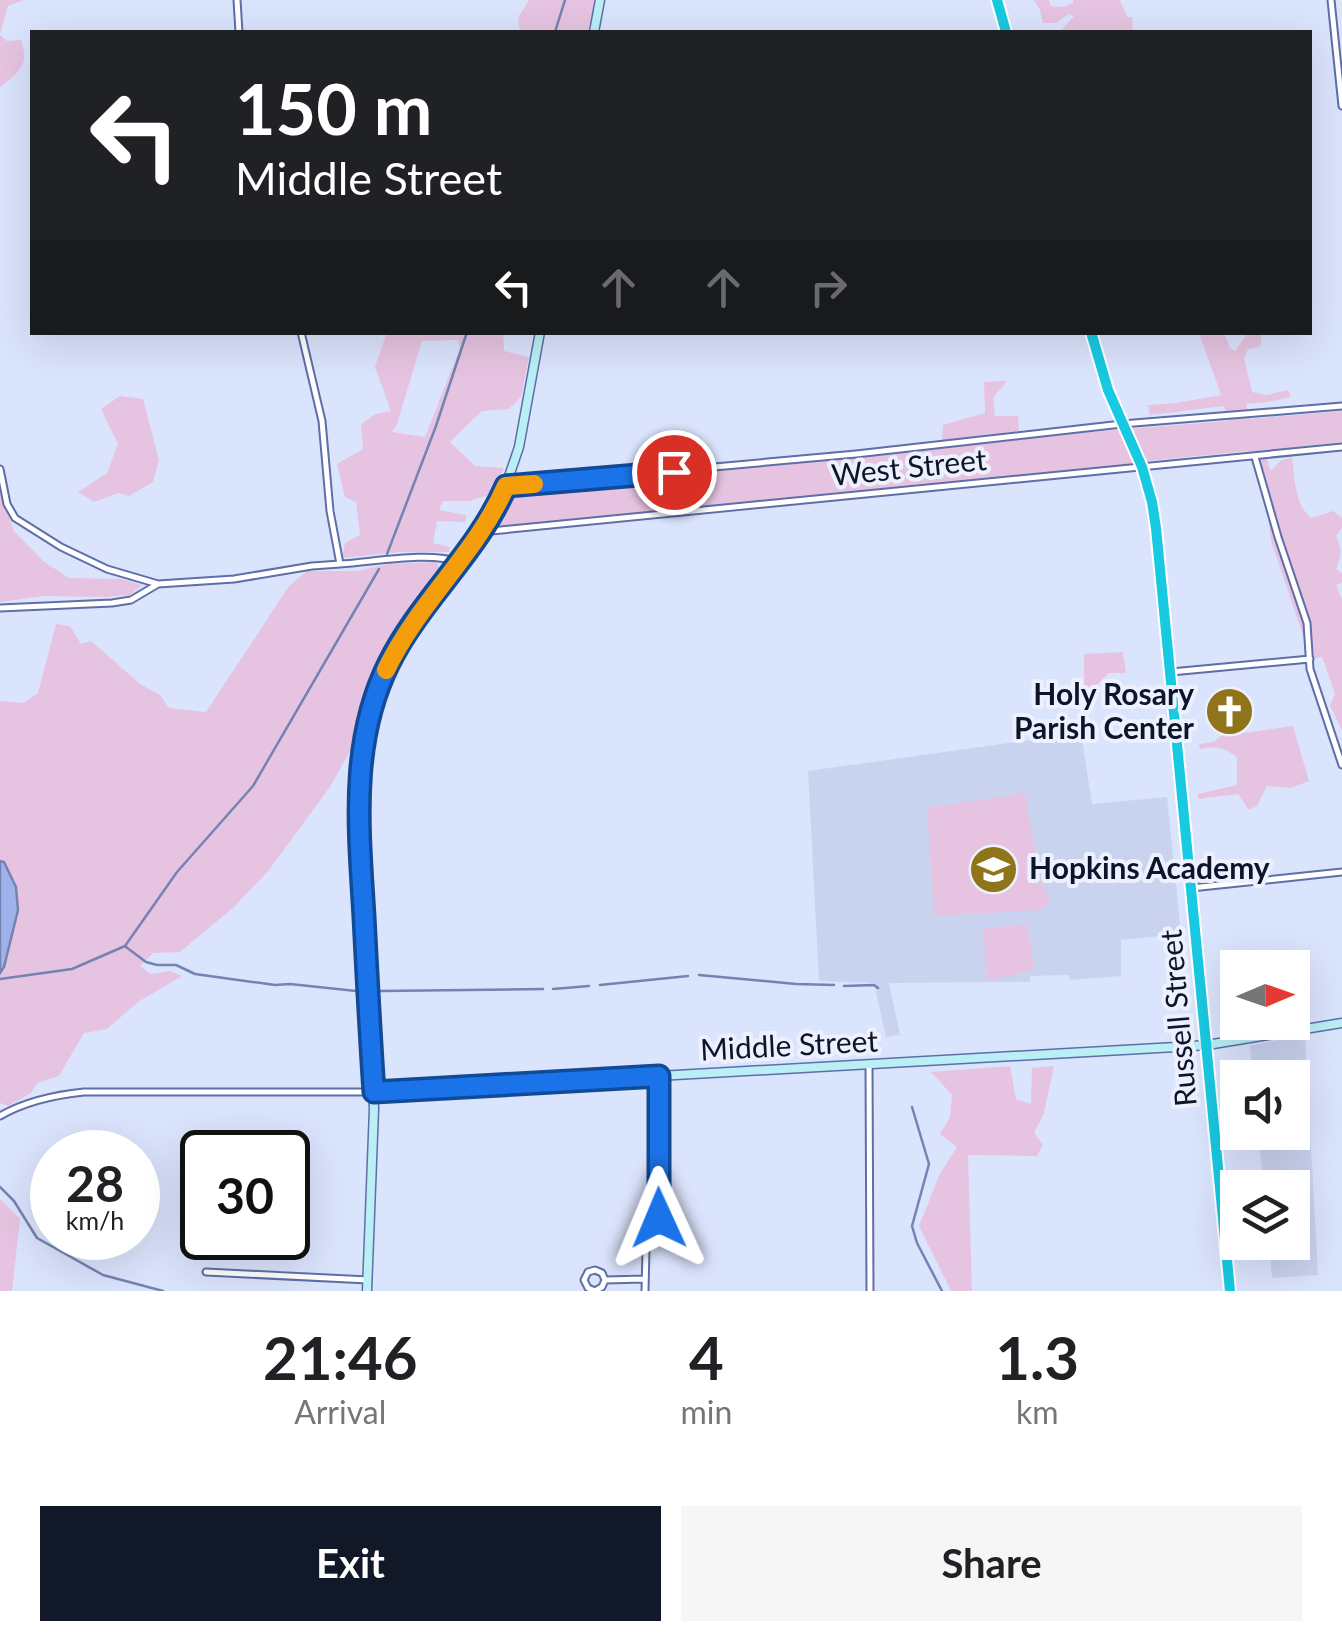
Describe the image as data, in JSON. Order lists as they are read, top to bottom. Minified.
{"streets":{"highway":["Russell Street"],"main road":["Middle Street"],"street":["West Street"]},"crossings":[["West Street","Russell Street"],["Russell Street","Middle Street"]],"places":{"church":["Holy Rosary Parish Center"],"school or university":["Hopkins Academy"]},"north":"right","page":{"turn":["150 m","Middle Street"],"speed":"28 km/h","limit":"30","eta":["21:46","Arrival","4","min","1.3","km"],"buttons":["Exit","Share"]}}
